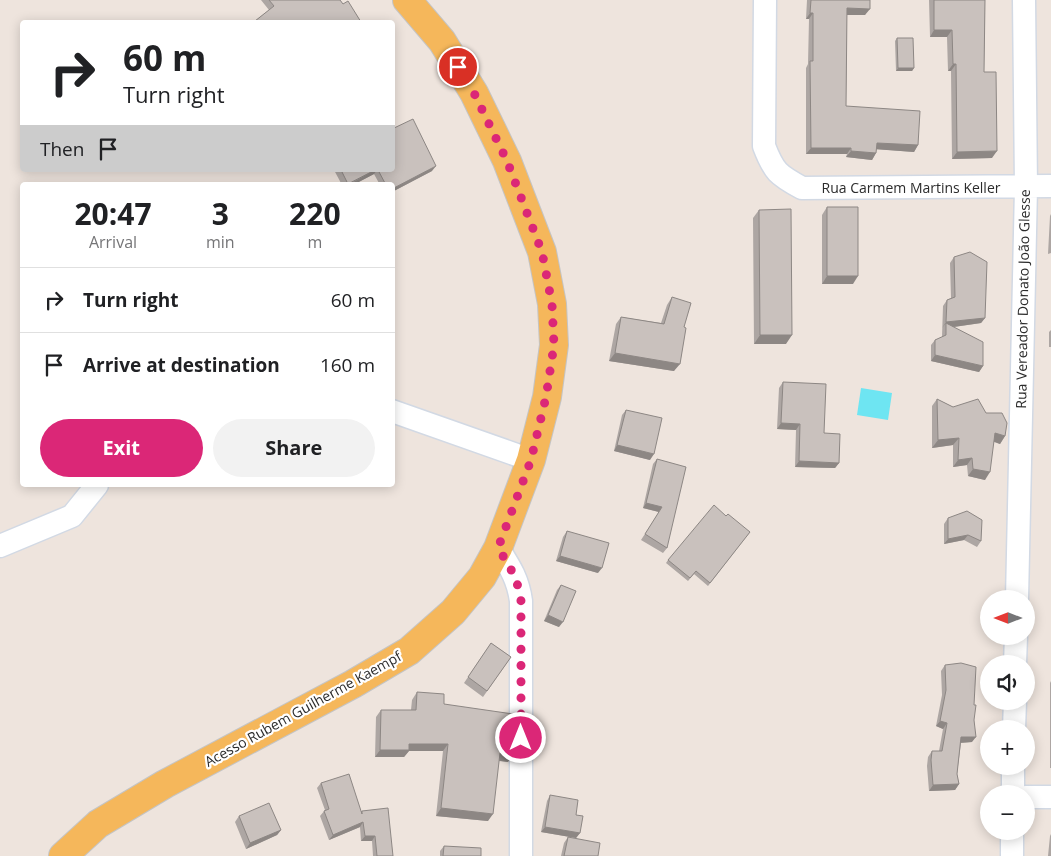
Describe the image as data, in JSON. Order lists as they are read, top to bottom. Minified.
{"streets":{"main road":["Acesso Rubem Guilherme Kaempf"],"street":["Rua Carmem Martins Keller","Rua Vereador Donato João Glesse"]},"crossings":[["Rua Carmem Martins Keller","Rua Vereador Donato João Glesse"]],"north":"left","page":{"turn":["60 m","Turn right"],"then":"Then","eta":["20:47","Arrival","3","min","220","m"],"list":[{"name":"Turn right","value":"60 m"},{"name":"Arrive at destination","value":"160 m"}],"buttons":["Exit","Share"],"map_buttons":["+","−"]}}
